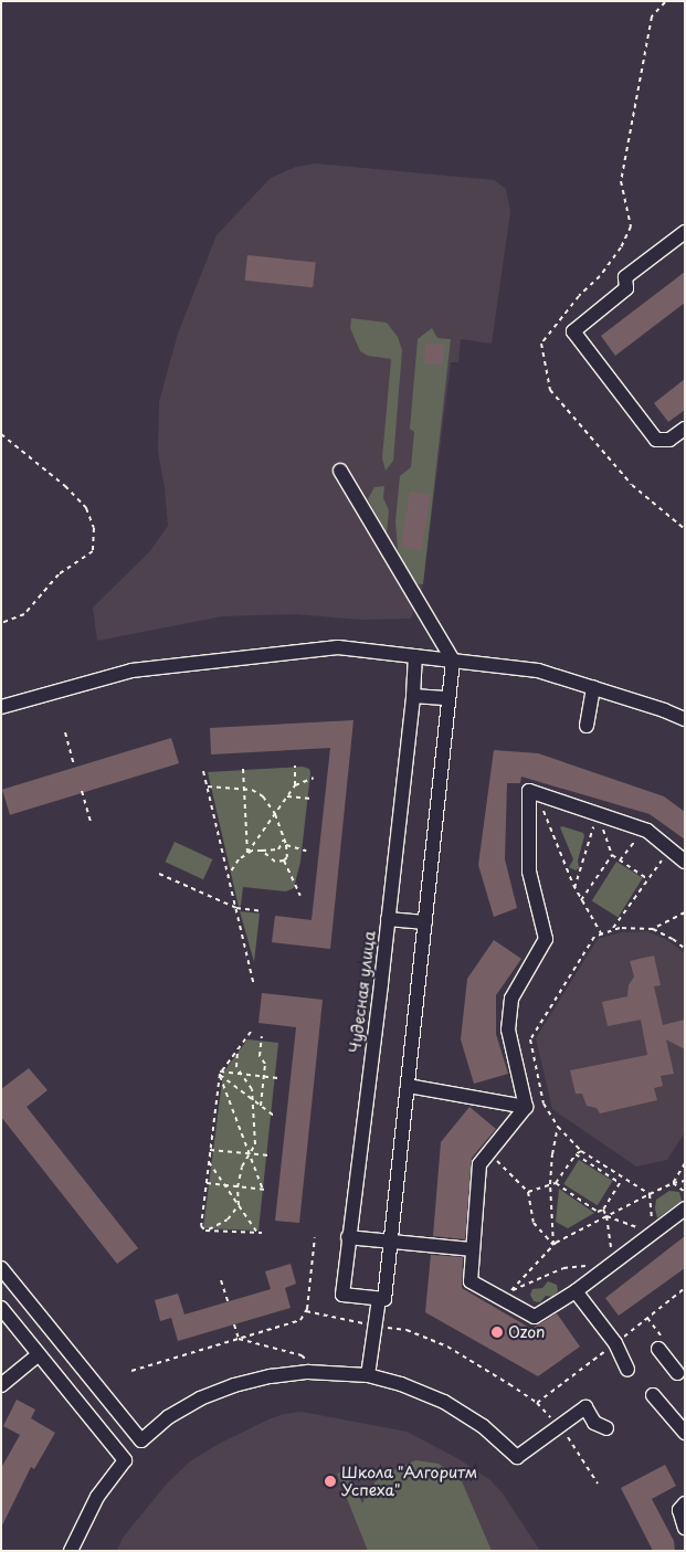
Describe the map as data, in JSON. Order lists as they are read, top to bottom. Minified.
{"streets":{"street":["Чудесная улица"]},"places":["Ozon","Школа \"Алгоритм Успеха\""]}
